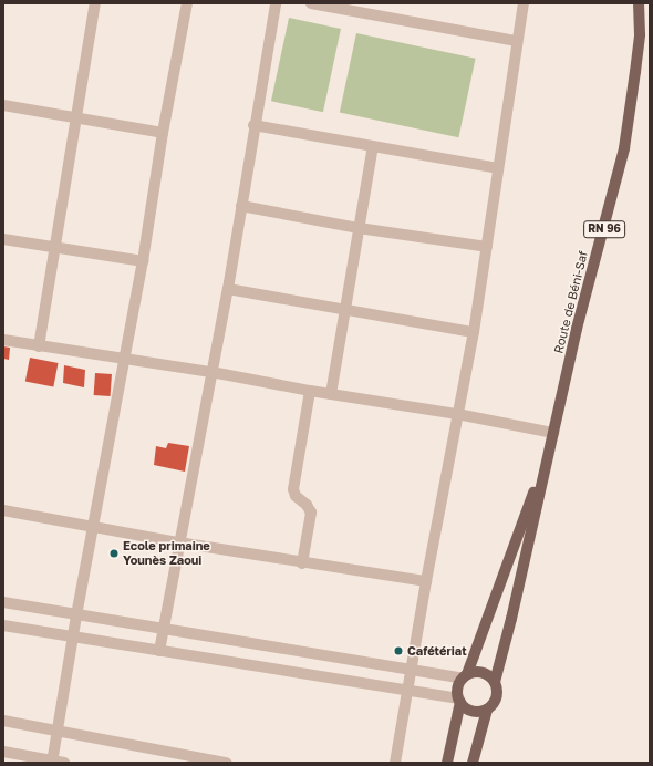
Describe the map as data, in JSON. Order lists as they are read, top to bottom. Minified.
{"streets":{"main road":["RN 96","Route de Béni-Saf"]},"places":["Ecole primaine Younès Zaoui","Cafétériat"]}
